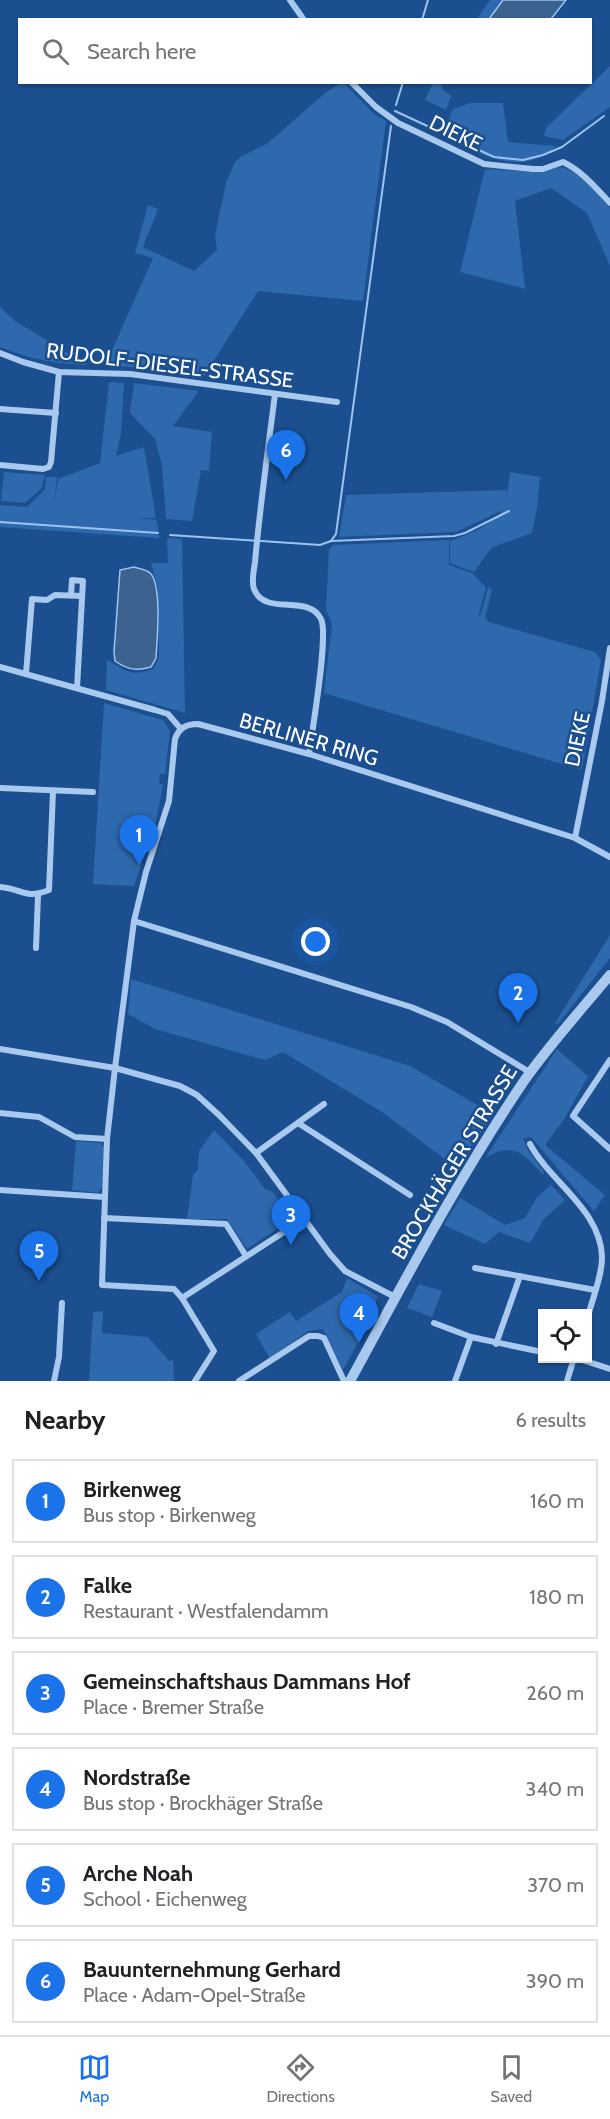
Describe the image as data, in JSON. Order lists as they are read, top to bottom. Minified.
{"streets":{"street":["DIEKE","RUDOLF-DIESEL-STRASSE","BERLINER RING","BROCKHÄGER STRASSE"]},"crossings":[["DIEKE","BERLINER RING"]],"page":{"search":"Search here","pins":["6","1","2","3","5","4"],"heading":["Nearby","6 results"],"list":[{"mark":"1","name":"Birkenweg","note":"Bus stop · Birkenweg","value":"160 m"},{"mark":"2","name":"Falke","note":"Restaurant · Westfalendamm","value":"180 m"},{"mark":"3","name":"Gemeinschaftshaus Dammans Hof","note":"Place · Bremer Straße","value":"260 m"},{"mark":"4","name":"Nordstraße","note":"Bus stop · Brockhäger Straße","value":"340 m"},{"mark":"5","name":"Arche Noah","note":"School · Eichenweg","value":"370 m"},{"mark":"6","name":"Bauunternehmung Gerhard","note":"Place · Adam-Opel-Straße","value":"390 m"}],"nav":["Map","Directions","Saved"]}}
